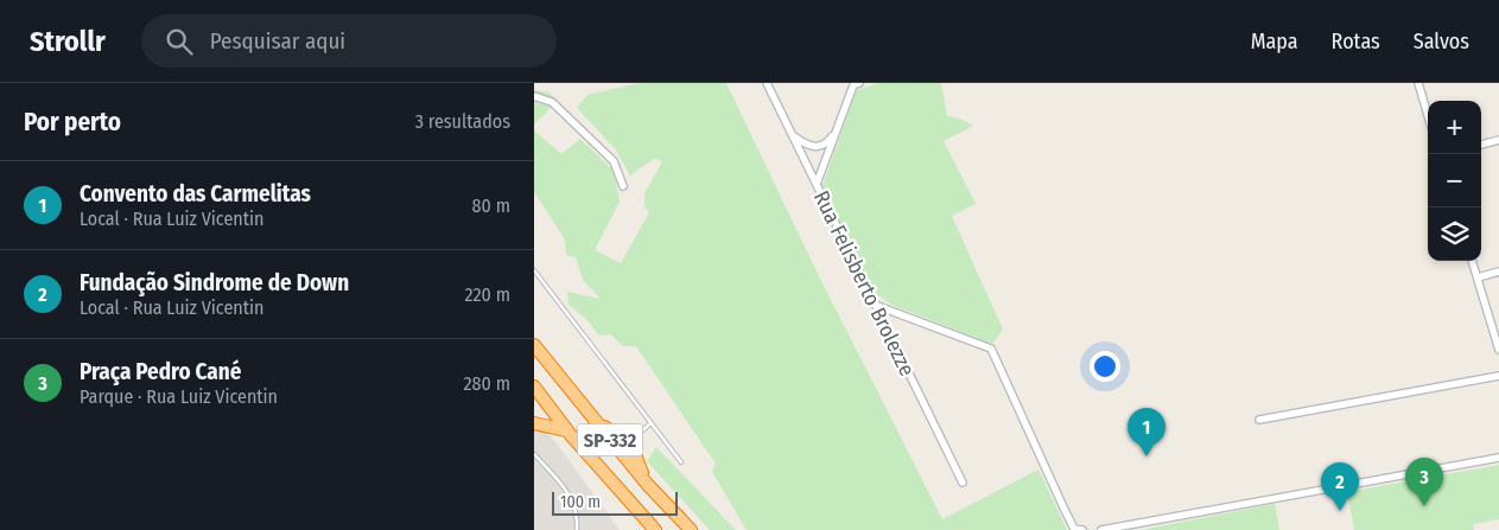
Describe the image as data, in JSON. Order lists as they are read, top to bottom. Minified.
{"streets":{"highway":["SP-332"],"street":["Rua Felisberto Brolezze"]},"scale_bar":"100 m","page":{"header":"Strollr","search":"Pesquisar aqui","nav":["Mapa","Rotas","Salvos"],"heading":["Por perto","3 resultados"],"map_buttons":["+","−"],"list":[{"mark":"1","name":"Convento das Carmelitas","note":"Local · Rua Luiz Vicentin","value":"80 m"},{"mark":"2","name":"Fundação Sindrome de Down","note":"Local · Rua Luiz Vicentin","value":"220 m"},{"mark":"3","name":"Praça Pedro Cané","note":"Parque · Rua Luiz Vicentin","value":"280 m"}],"pins":["1","3","2"],"scale":"100 m"}}
